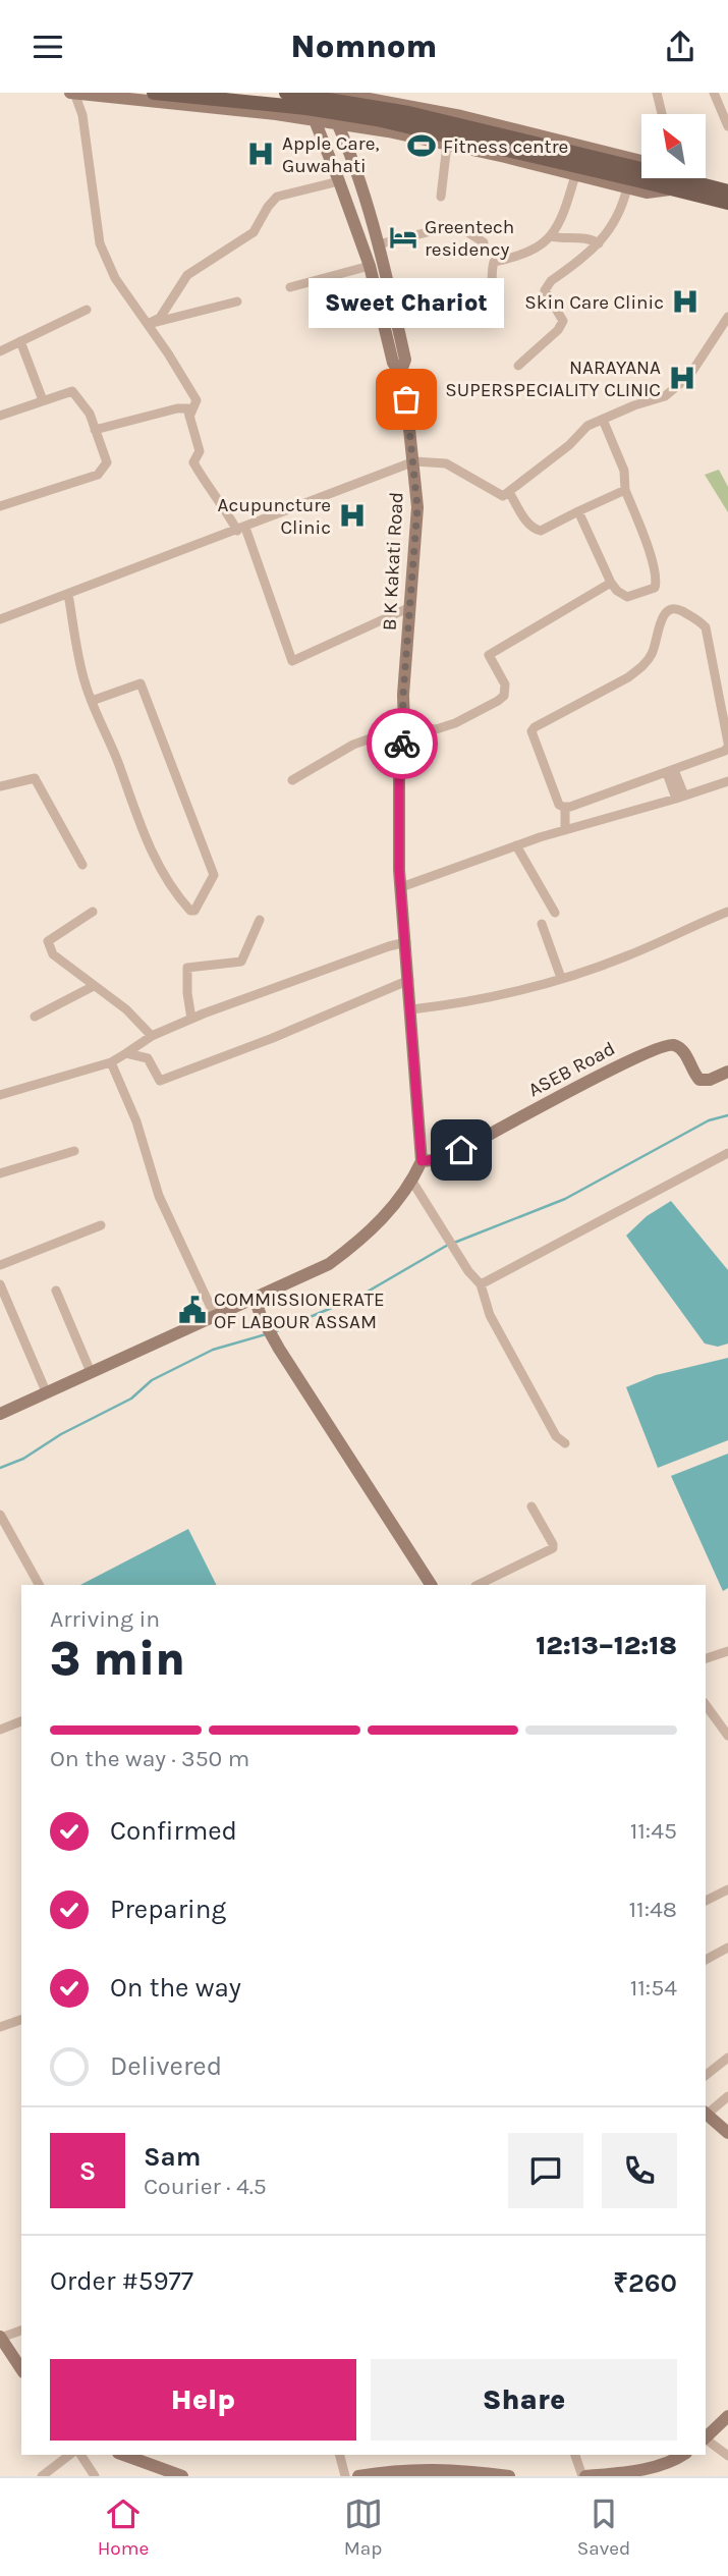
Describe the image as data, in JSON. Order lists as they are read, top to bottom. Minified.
{"streets":{"main road":["B K Kakati Road","ASEB Road"]},"crossings":[["B K Kakati Road","ASEB Road"]],"places":{"sports":["Fitness centre"],"hospital":["Apple Care, Guwahati","Skin Care Clinic","NARAYANA SUPERSPECIALITY CLINIC","Acupuncture Clinic"],"hotel":["Greentech residency"],"other":["Sweet Chariot"],"public building":["COMMISSIONERATE OF LABOUR ASSAM"]},"north":"top left","page":{"header":"Nomnom","bubble":"Sweet Chariot","heading":["3 min","Arriving in","12:13–12:18"],"panel":["Sam","Courier · 4.5","Order #5977","₹260"],"bar":"On the way · 350 m","list":[["Confirmed","11:45"],["Preparing","11:48"],["On the way","11:54"],"Delivered"],"round":"S","buttons":["Help","Share"],"tabs":["Home","Map","Saved"]}}
